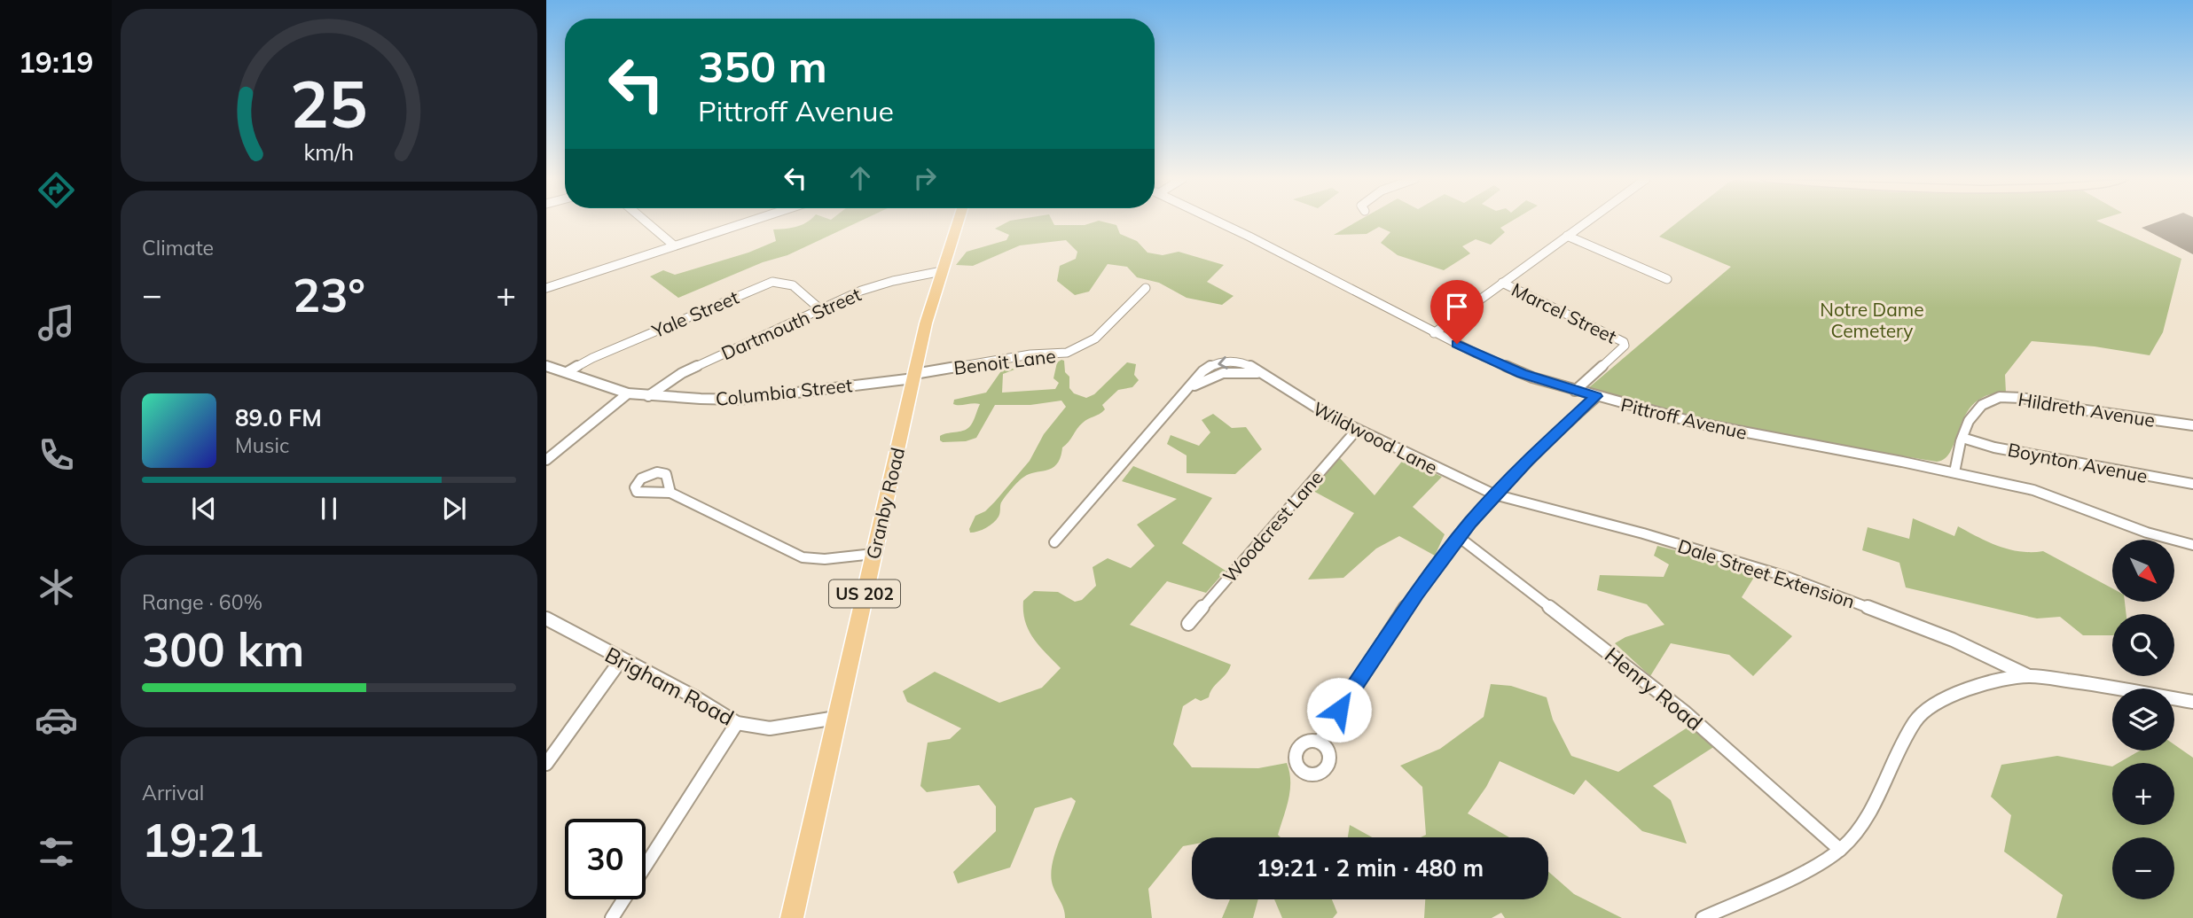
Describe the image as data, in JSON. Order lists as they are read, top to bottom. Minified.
{"streets":{"main road":["Granby Road","US 202"],"street":["Marcel Street","Yale Street","Dartmouth Street","Benoit Lane","Columbia Street","Hildreth Avenue","Pittroff Avenue","Wildwood Lane","Boynton Avenue","Woodcrest Lane","Dale Street Extension","Brigham Road","Henry Road"]},"crossings":[["Marcel Street","Pittroff Avenue"],["Yale Street","Dartmouth Street"],["Yale Street","Columbia Street"],["Dartmouth Street","Columbia Street"],["Dartmouth Street","Granby Road"],["Benoit Lane","Columbia Street"],["Benoit Lane","Granby Road"],["Columbia Street","Granby Road"],["Hildreth Avenue","Pittroff Avenue"],["Hildreth Avenue","Boynton Avenue"],["Wildwood Lane","Woodcrest Lane"],["Wildwood Lane","Dale Street Extension"],["Granby Road","Brigham Road"]],"parks":["Notre Dame Cemetery"],"north":"bottom right","page":{"tabs":"19:19","turn":["350 m","Pittroff Avenue"],"tile":["Climate",["Range · 60%","300 km"],["Arrival","19:21"]],"heat":["−","23°","+"],"song":["89.0 FM","Music"],"map_buttons":["+","−"],"limit":"30","trip":"19:21 · 2 min · 480 m","gauge":["25","km/h"]}}
